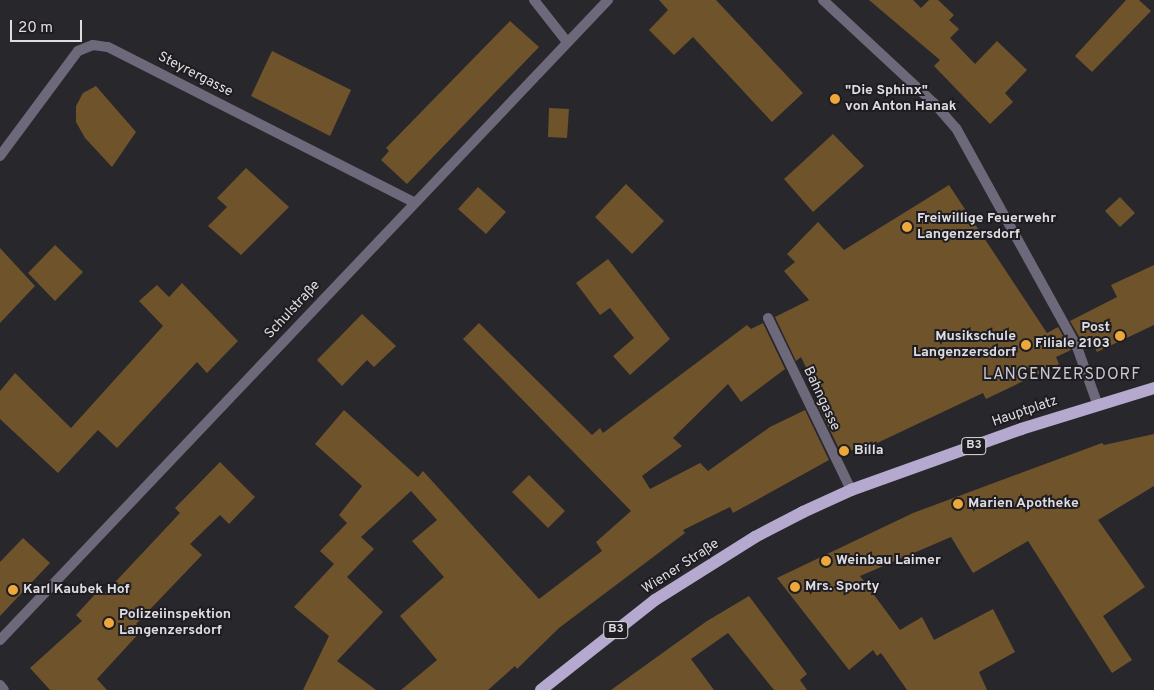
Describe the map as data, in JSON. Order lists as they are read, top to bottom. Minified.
{"streets":{"main road":["Hauptplatz","B3","Wiener Straße"],"street":["Steyrergasse","Schulstraße","Bahngasse"]},"crossings":[["Steyrergasse","Schulstraße"],["Bahngasse","Hauptplatz"],["Bahngasse","Wiener Straße"],["Hauptplatz","B3"],["Hauptplatz","Wiener Straße"]],"districts":["LANGENZERSDORF"],"places":["\"Die Sphinx\" von Anton Hanak","Freiwillige Feuerwehr Langenzersdorf","Post Filiale 2103","Musikschule Langenzersdorf","Billa","Marien Apotheke","Weinbau Laimer","Mrs. Sporty","Karl Kaubek Hof","Polizeiinspektion Langenzersdorf"],"scale_bar":"20 m"}
